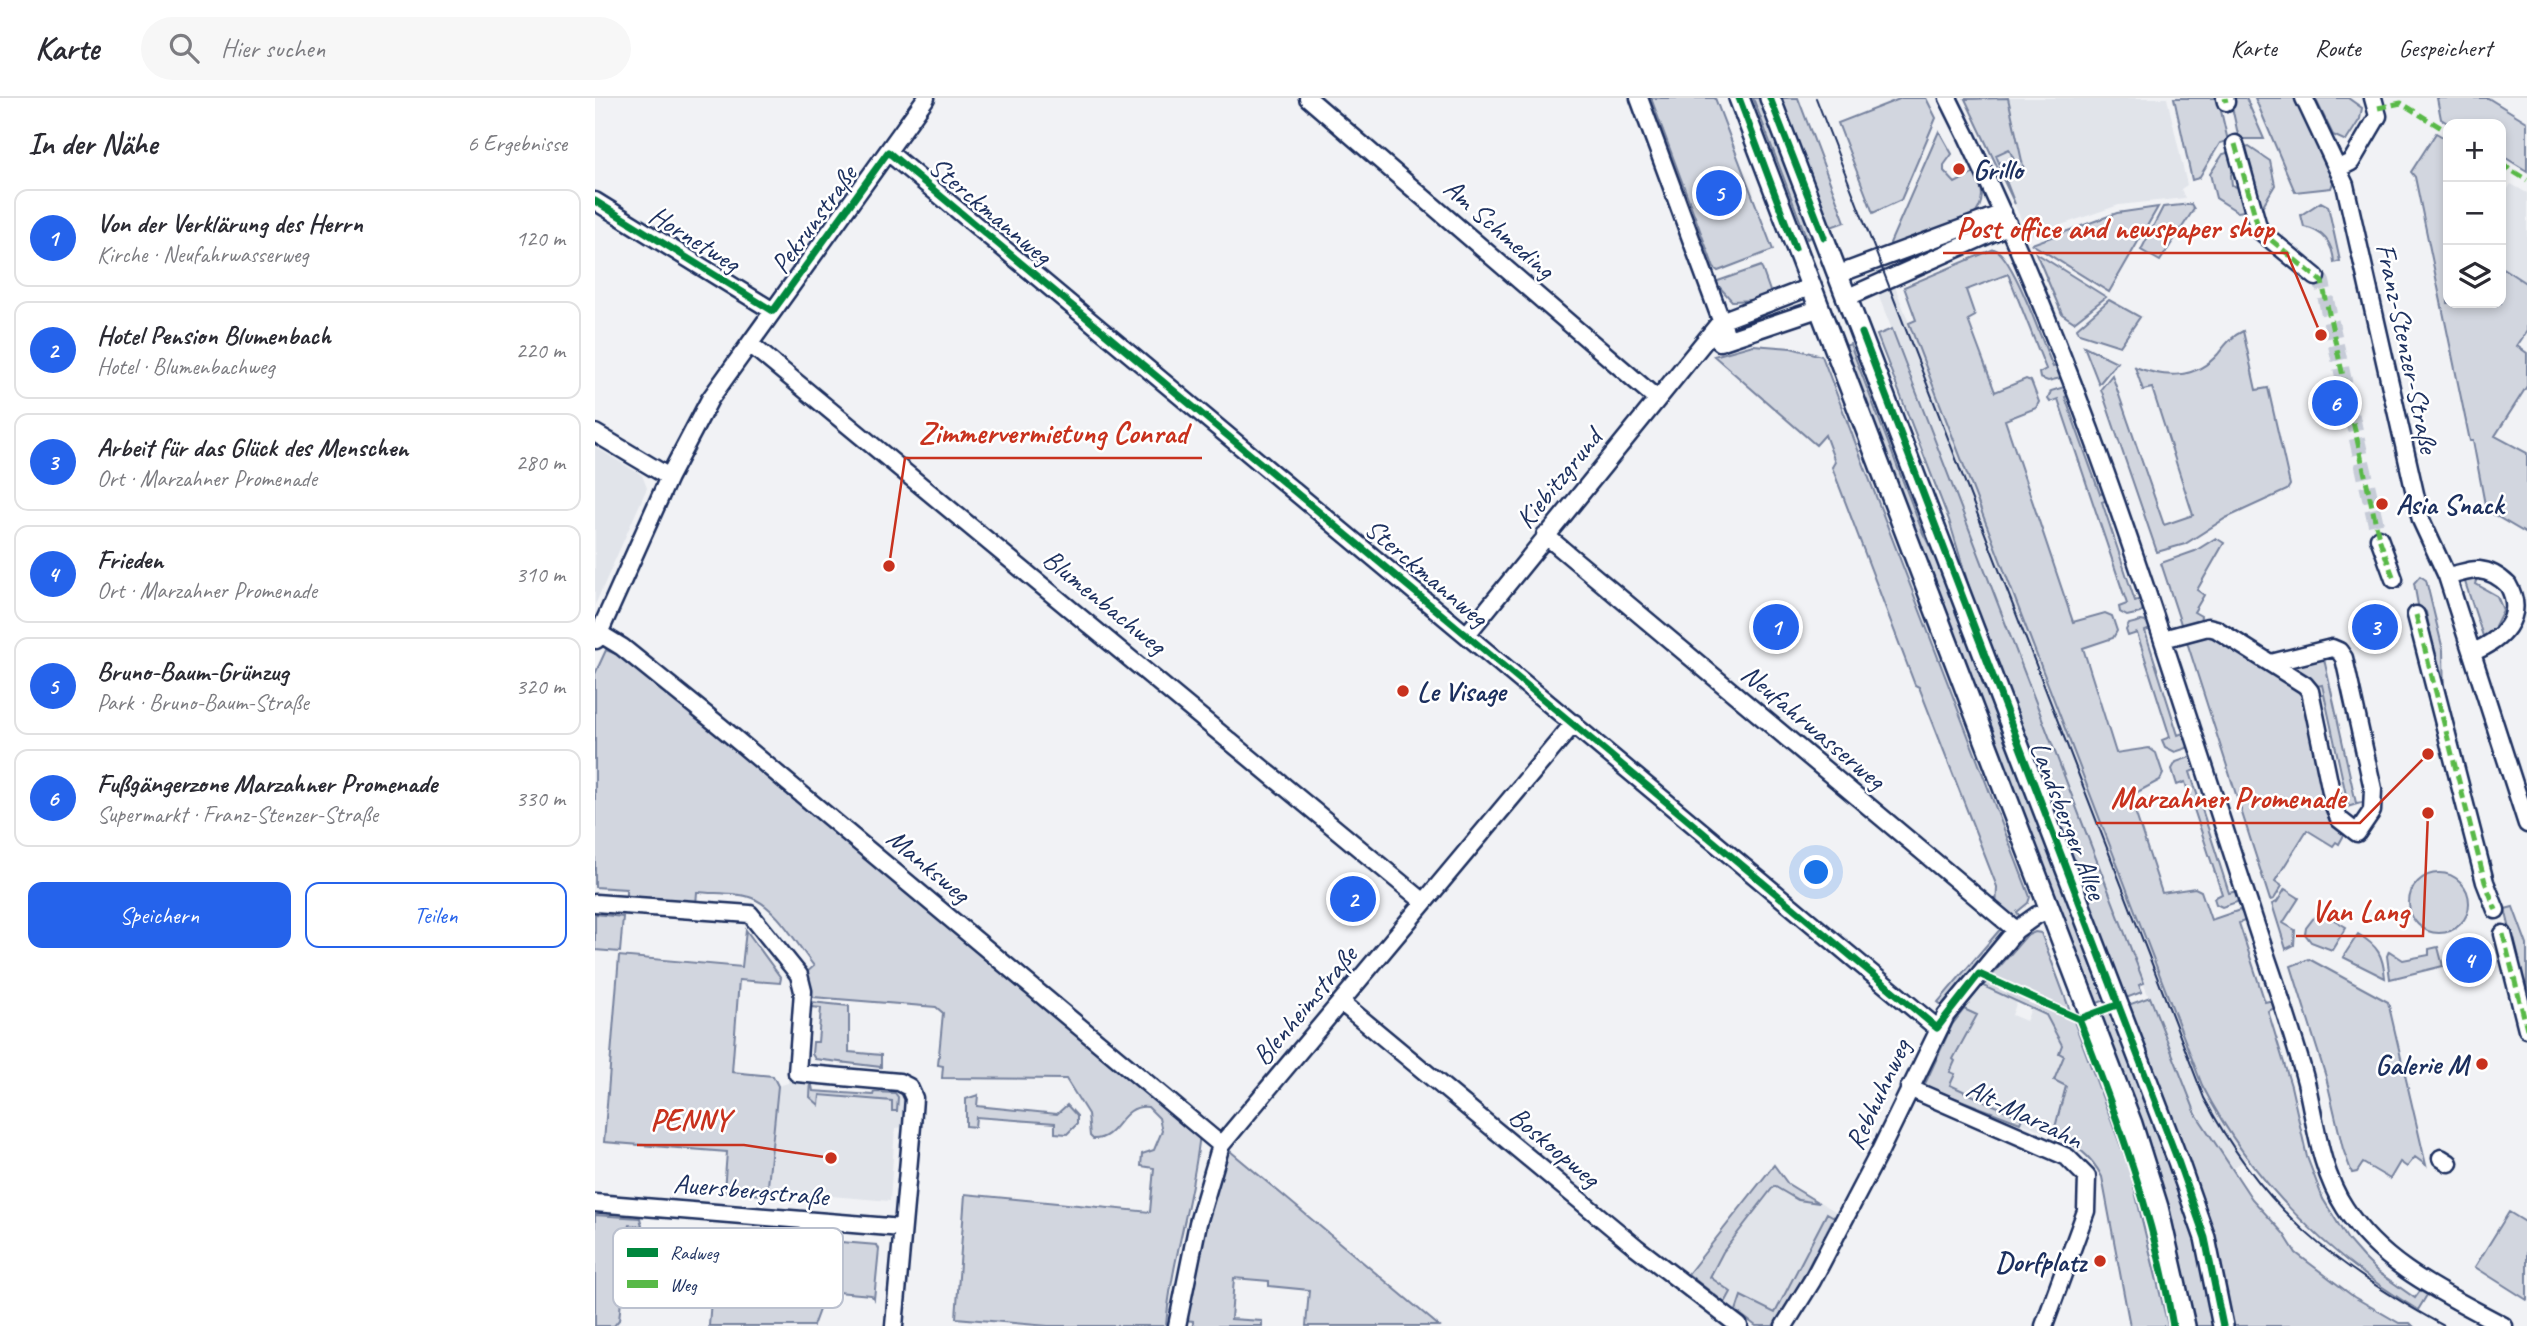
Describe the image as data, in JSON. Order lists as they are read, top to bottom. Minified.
{"streets":{"main road":["Landsberger Allee"],"street":["Sterckmannweg","Pekrunstraße","Am Schmeding","Hornetweg","Franz-Stenzer-Straße","Kiebitzgrund","Blumenbachweg","Neufahrwasserweg","Manksweg","Blenheimstraße","Rebhuhnweg","Alt-Marzahn","Boskoopweg","Auersbergstraße"]},"crossings":[["Sterckmannweg","Pekrunstraße"],["Sterckmannweg","Kiebitzgrund"],["Sterckmannweg","Blenheimstraße"],["Sterckmannweg","Rebhuhnweg"],["Pekrunstraße","Hornetweg"],["Pekrunstraße","Blumenbachweg"],["Pekrunstraße","Manksweg"],["Am Schmeding","Kiebitzgrund"],["Kiebitzgrund","Neufahrwasserweg"],["Kiebitzgrund","Landsberger Allee"],["Blumenbachweg","Blenheimstraße"],["Neufahrwasserweg","Rebhuhnweg"],["Landsberger Allee","Rebhuhnweg"],["Manksweg","Blenheimstraße"],["Blenheimstraße","Boskoopweg"],["Rebhuhnweg","Alt-Marzahn"]],"places":["Grillo","Post office and newspaper shop","Asia Snack","Zimmervermietung Conrad","Le Visage","Marzahner Promenade","Van Lang","Galerie M","PENNY","Dorfplatz"],"legend":["Radweg","Weg"],"page":{"header":"Karte","search":"Hier suchen","nav":["Karte","Route","Gespeichert"],"heading":["In der Nähe","6 Ergebnisse"],"map_buttons":["+","−"],"pins":["5","6","1","3","2","4"],"list":[{"mark":"1","name":"Von der Verklärung des Herrn","note":"Kirche · Neufahrwasserweg","value":"120 m"},{"mark":"2","name":"Hotel Pension Blumenbach","note":"Hotel · Blumenbachweg","value":"220 m"},{"mark":"3","name":"Arbeit für das Glück des Menschen","note":"Ort · Marzahner Promenade","value":"280 m"},{"mark":"4","name":"Frieden","note":"Ort · Marzahner Promenade","value":"310 m"},{"mark":"5","name":"Bruno-Baum-Grünzug","note":"Park · Bruno-Baum-Straße","value":"320 m"},{"mark":"6","name":"Fußgängerzone Marzahner Promenade","note":"Supermarkt · Franz-Stenzer-Straße","value":"330 m"}],"buttons":["Speichern","Teilen"]}}
